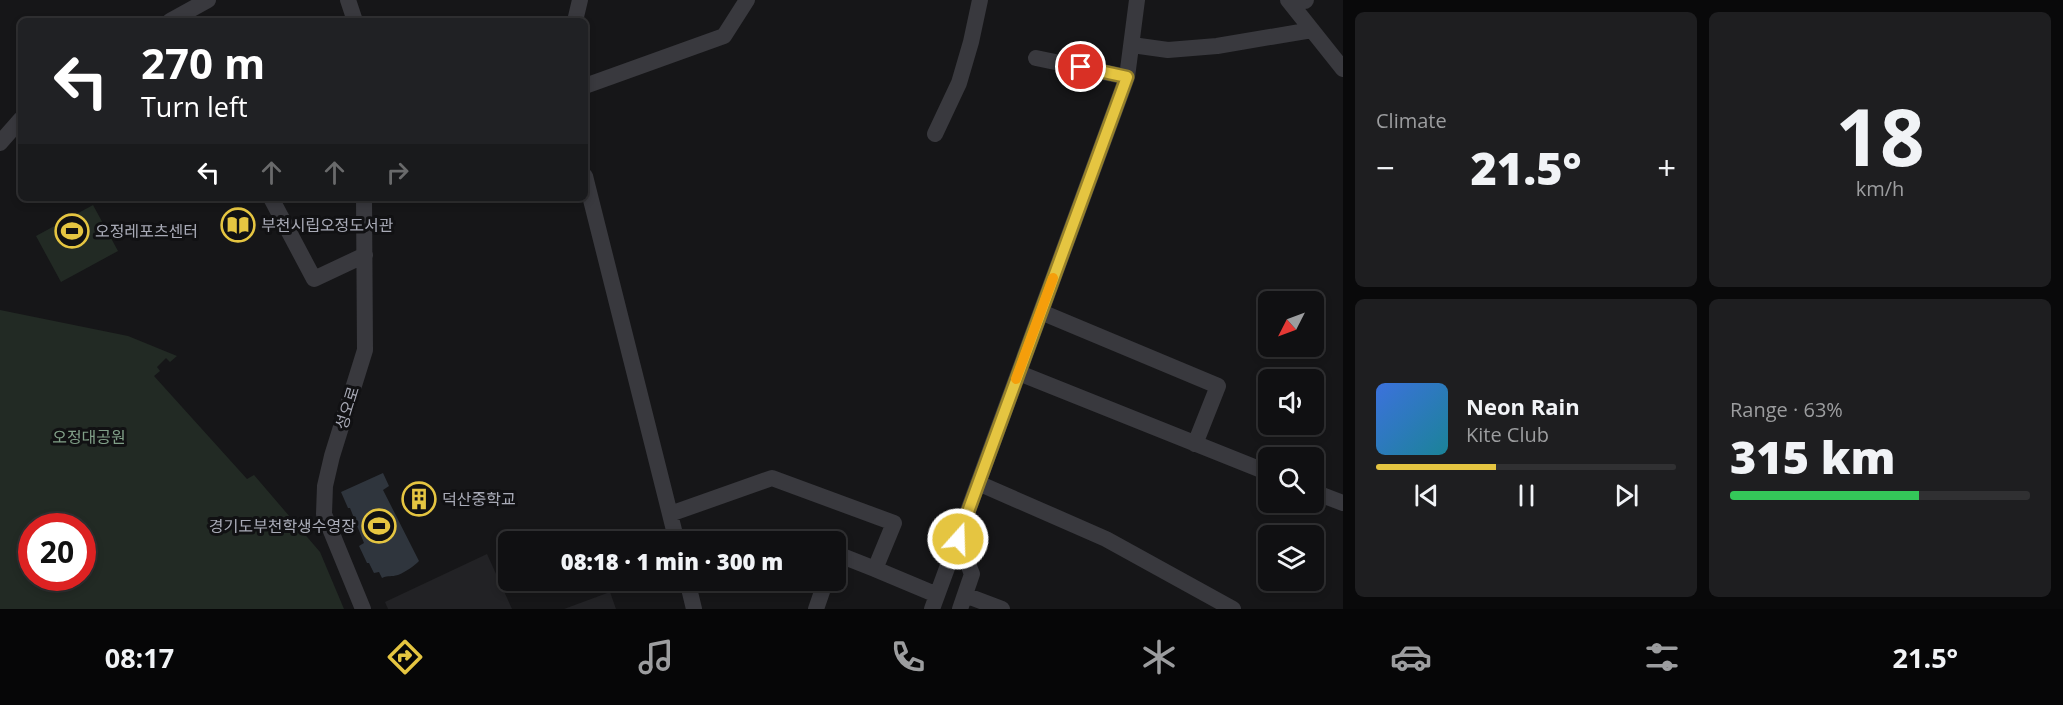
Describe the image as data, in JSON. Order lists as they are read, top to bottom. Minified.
{"streets":{"street":["성오로"]},"parks":["오정대공원"],"places":{"library":["부천시립오정도서관"],"sports":["오정레포츠센터","경기도부천학생수영장"],"building":["덕산중학교"]},"north":"bottom left","page":{"tile":["Climate",["18","km/h"],["Range · 63%","315 km"]],"turn":["270 m","Turn left"],"heat":["−","21.5°","+"],"song":["Neon Rain","Kite Club"],"limit":"20","trip":"08:18 · 1 min · 300 m","tabs":["08:17","21.5°"]}}
